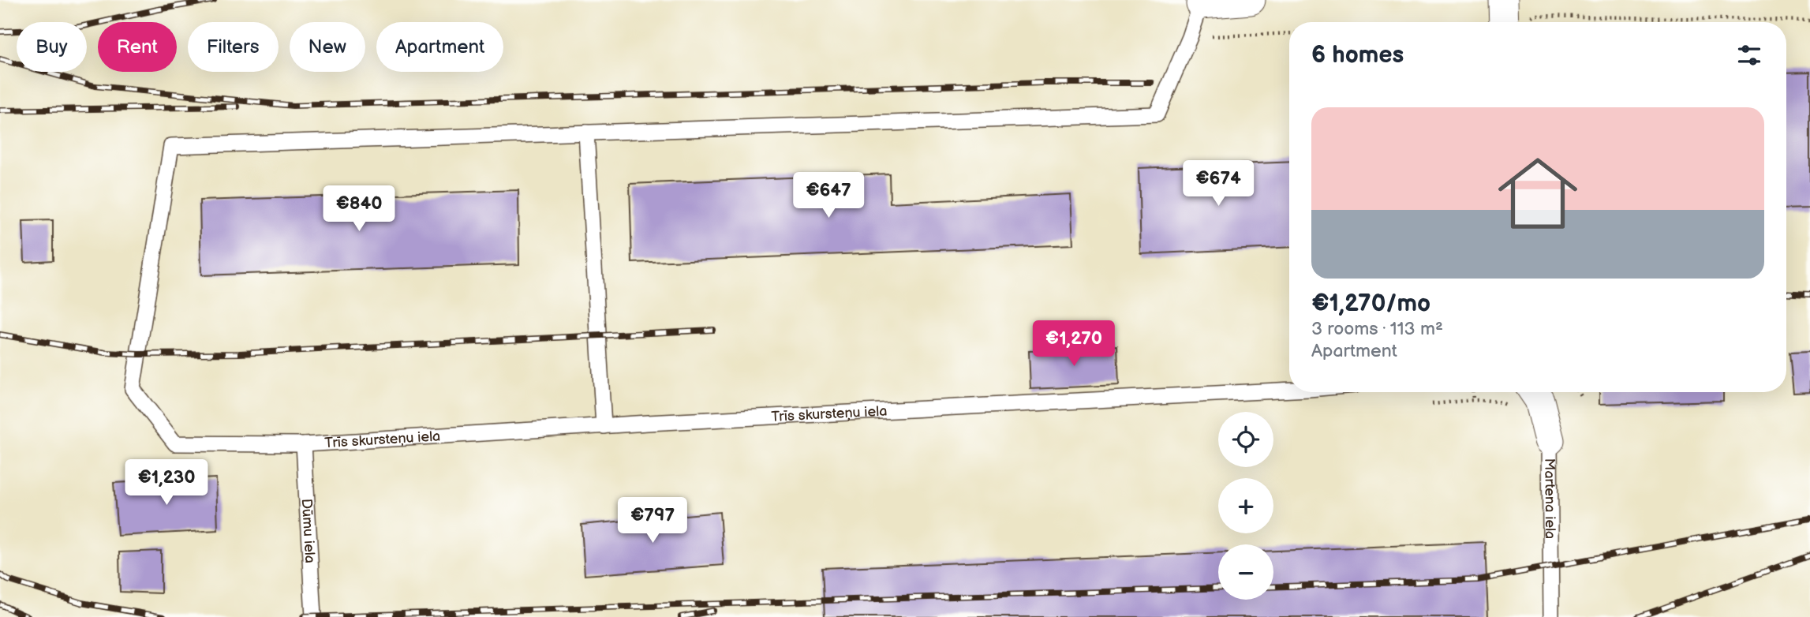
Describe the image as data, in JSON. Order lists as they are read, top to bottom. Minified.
{"streets":{"street":["Martena iela"],"lane":["Trīs skursteņu iela","Dūmu iela"]},"crossings":[["Trīs skursteņu iela","Dūmu iela"]],"page":{"chip":["Buy","Rent","Filters","New","Apartment"],"heading":"6 homes","list":[{"name":"€1,270/mo","note":"3 rooms · 113 m² · Apartment"}],"price":["€674","€647","€840","€1,270","€1,230","€797"],"map_buttons":["+","−"]}}
